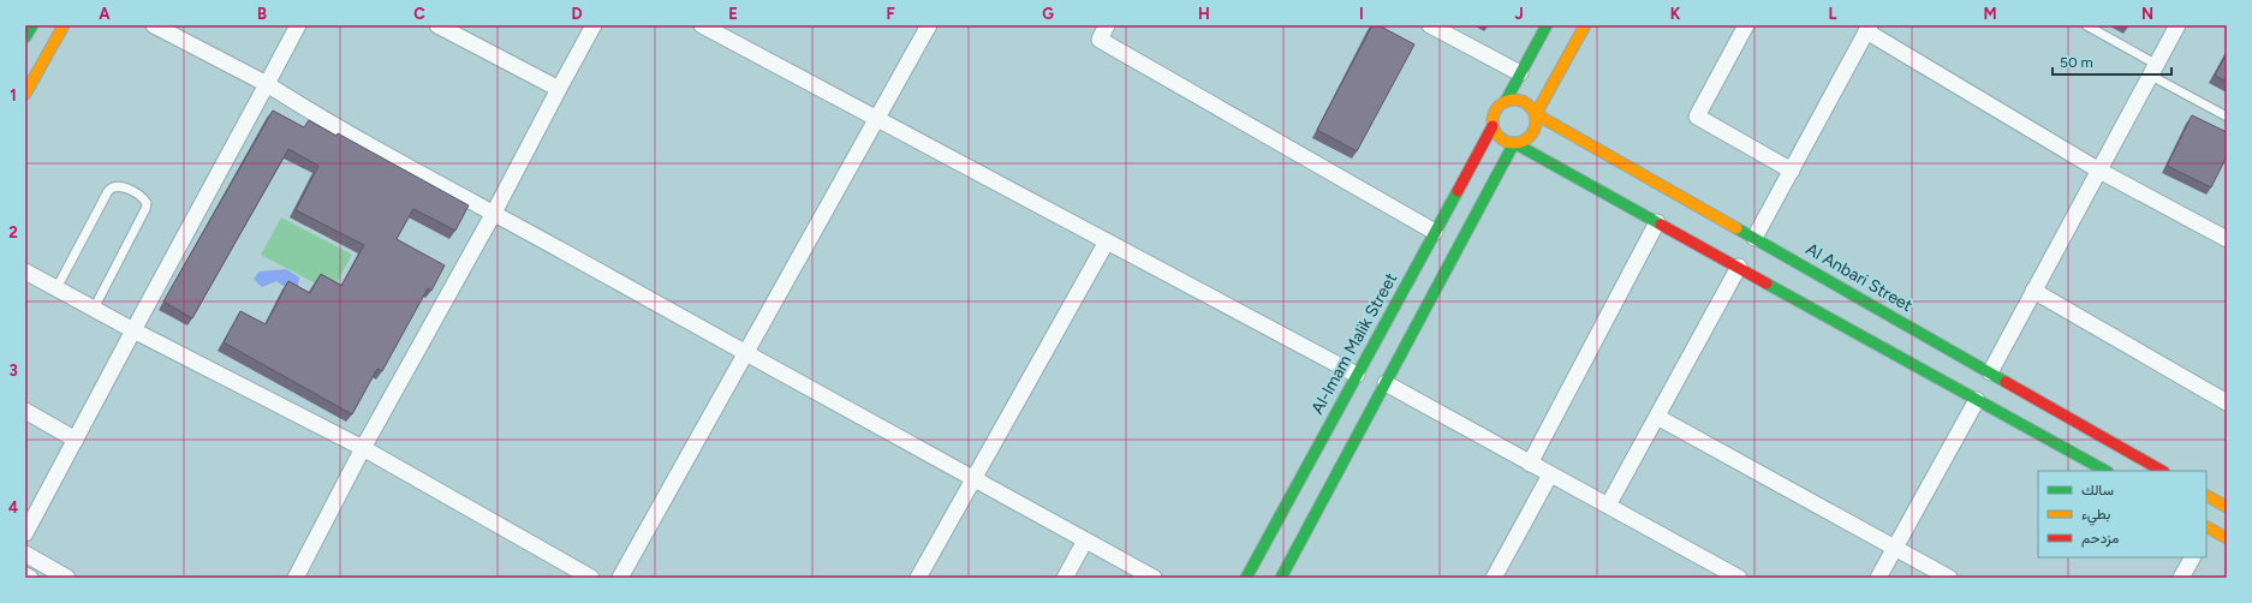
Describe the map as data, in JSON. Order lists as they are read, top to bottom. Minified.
{"streets":{"street":["Al Anbari Street","Al-Imam Malik Street"]},"crossings":[["Al Anbari Street","Al-Imam Malik Street"]],"legend":["سالك","بطيء","مزدحم"],"scale_bar":"50 m","grid":{"columns":["A","B","C","D","E","F","G","H","I","J","K","L","M","N"],"rows":["1","2","3","4"]}}
